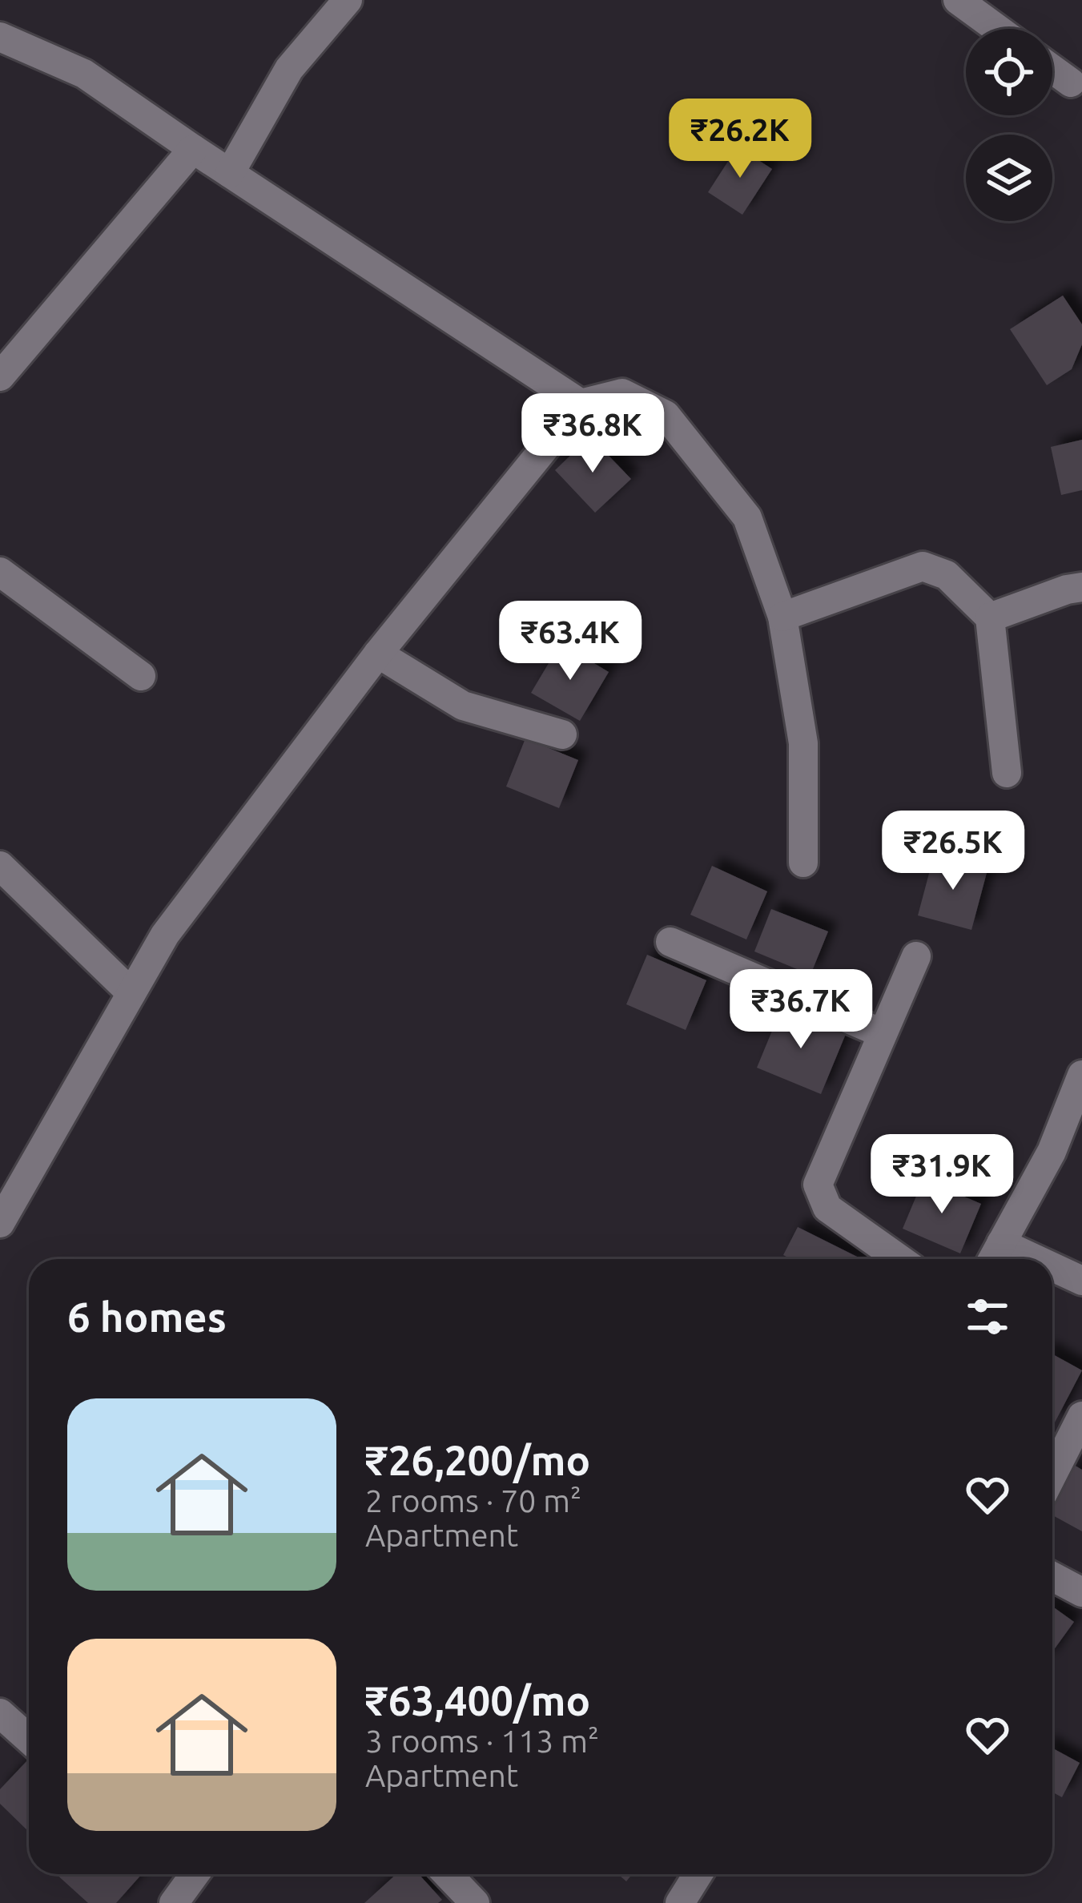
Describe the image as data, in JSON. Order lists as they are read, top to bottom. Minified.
{"page":{"price":["₹26.2K","₹36.8K","₹63.4K","₹26.5K","₹36.7K","₹31.9K"],"heading":"6 homes","list":[{"name":"₹26,200/mo","note":"2 rooms · 70 m² · Apartment"},{"name":"₹63,400/mo","note":"3 rooms · 113 m² · Apartment"}]}}
